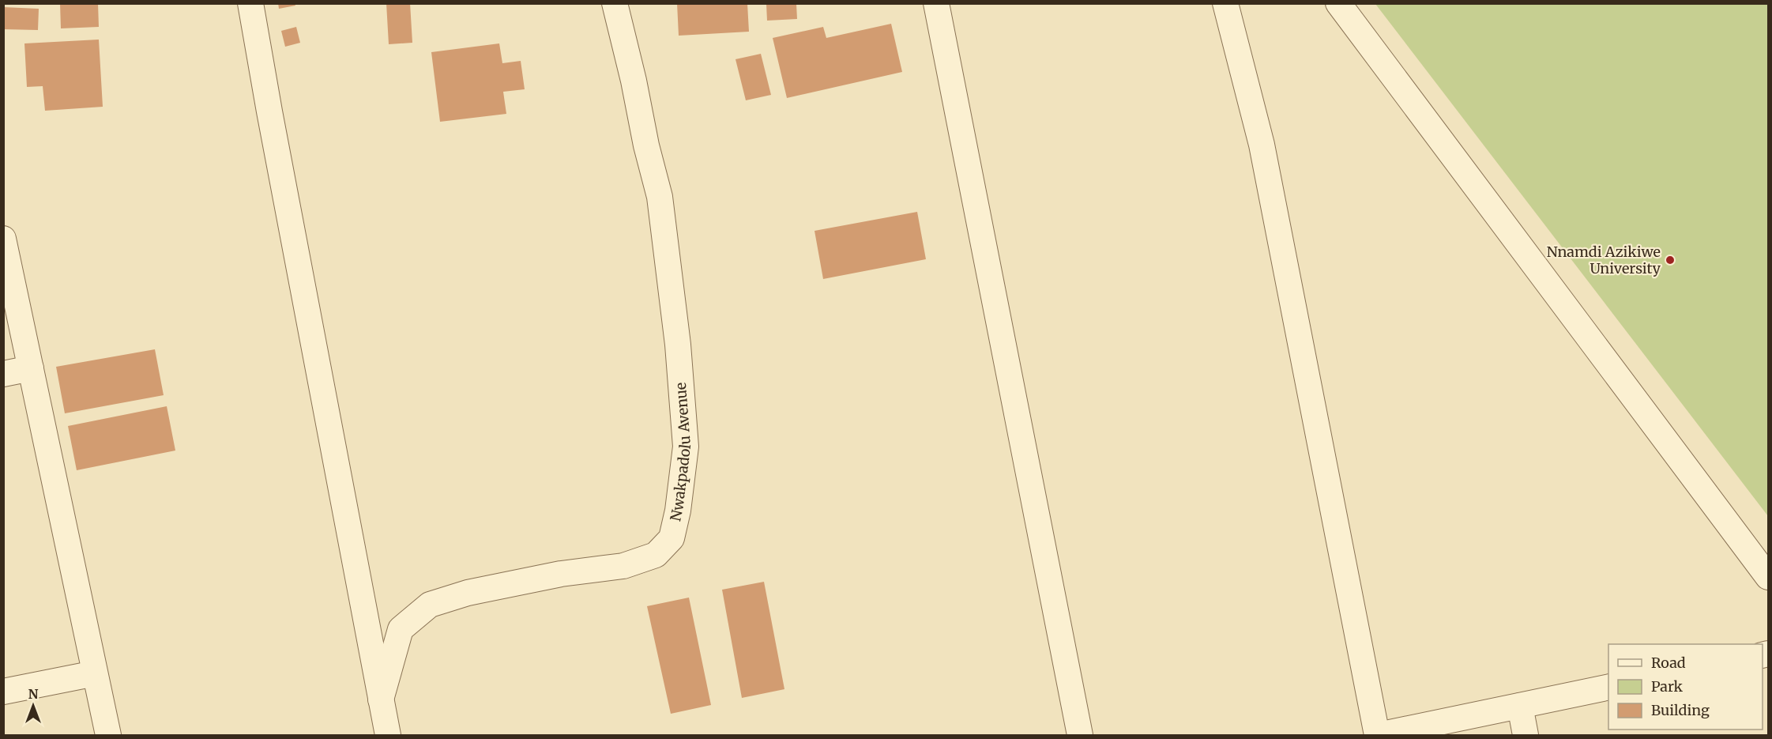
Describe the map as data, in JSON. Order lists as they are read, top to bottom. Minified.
{"streets":{"street":["Nwakpadolu Avenue"]},"places":["Nnamdi Azikiwe University"],"legend":["Road","Park","Building"],"north":"top"}
